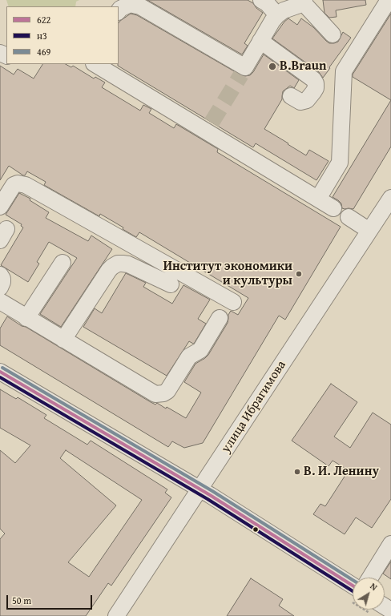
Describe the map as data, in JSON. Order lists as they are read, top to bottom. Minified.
{"streets":{"street":["улица Ибрагимова"]},"places":["B.Braun","Институт экономики и культуры","В. И. Ленину"],"lines":["transit line 469","transit line 622","transit line н3"],"legend":["622","н3","469"],"scale_bar":"50 m","north":"top right"}
